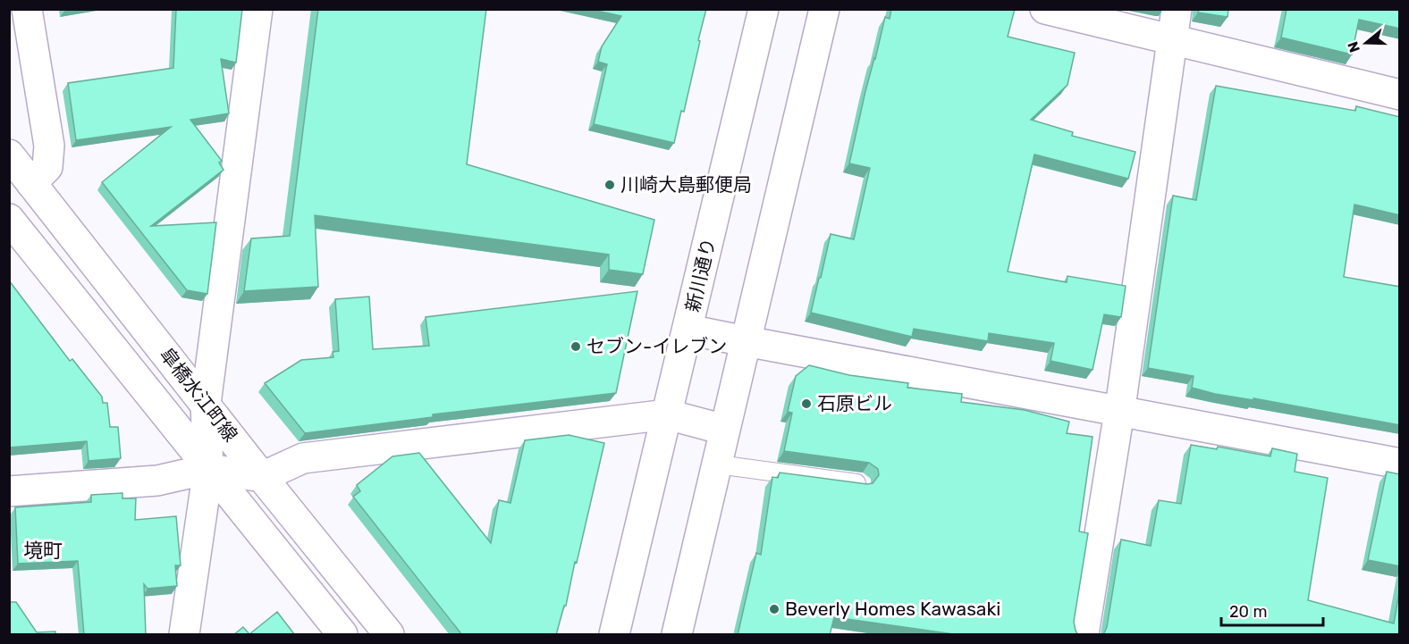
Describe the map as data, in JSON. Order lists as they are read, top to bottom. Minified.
{"streets":{"street":["新川通り","皐橋水江町線"]},"districts":["境町"],"places":["川崎大島郵便局","セブン-イレブン","石原ビル","Beverly Homes Kawasaki"],"scale_bar":"20 m","north":"left"}
